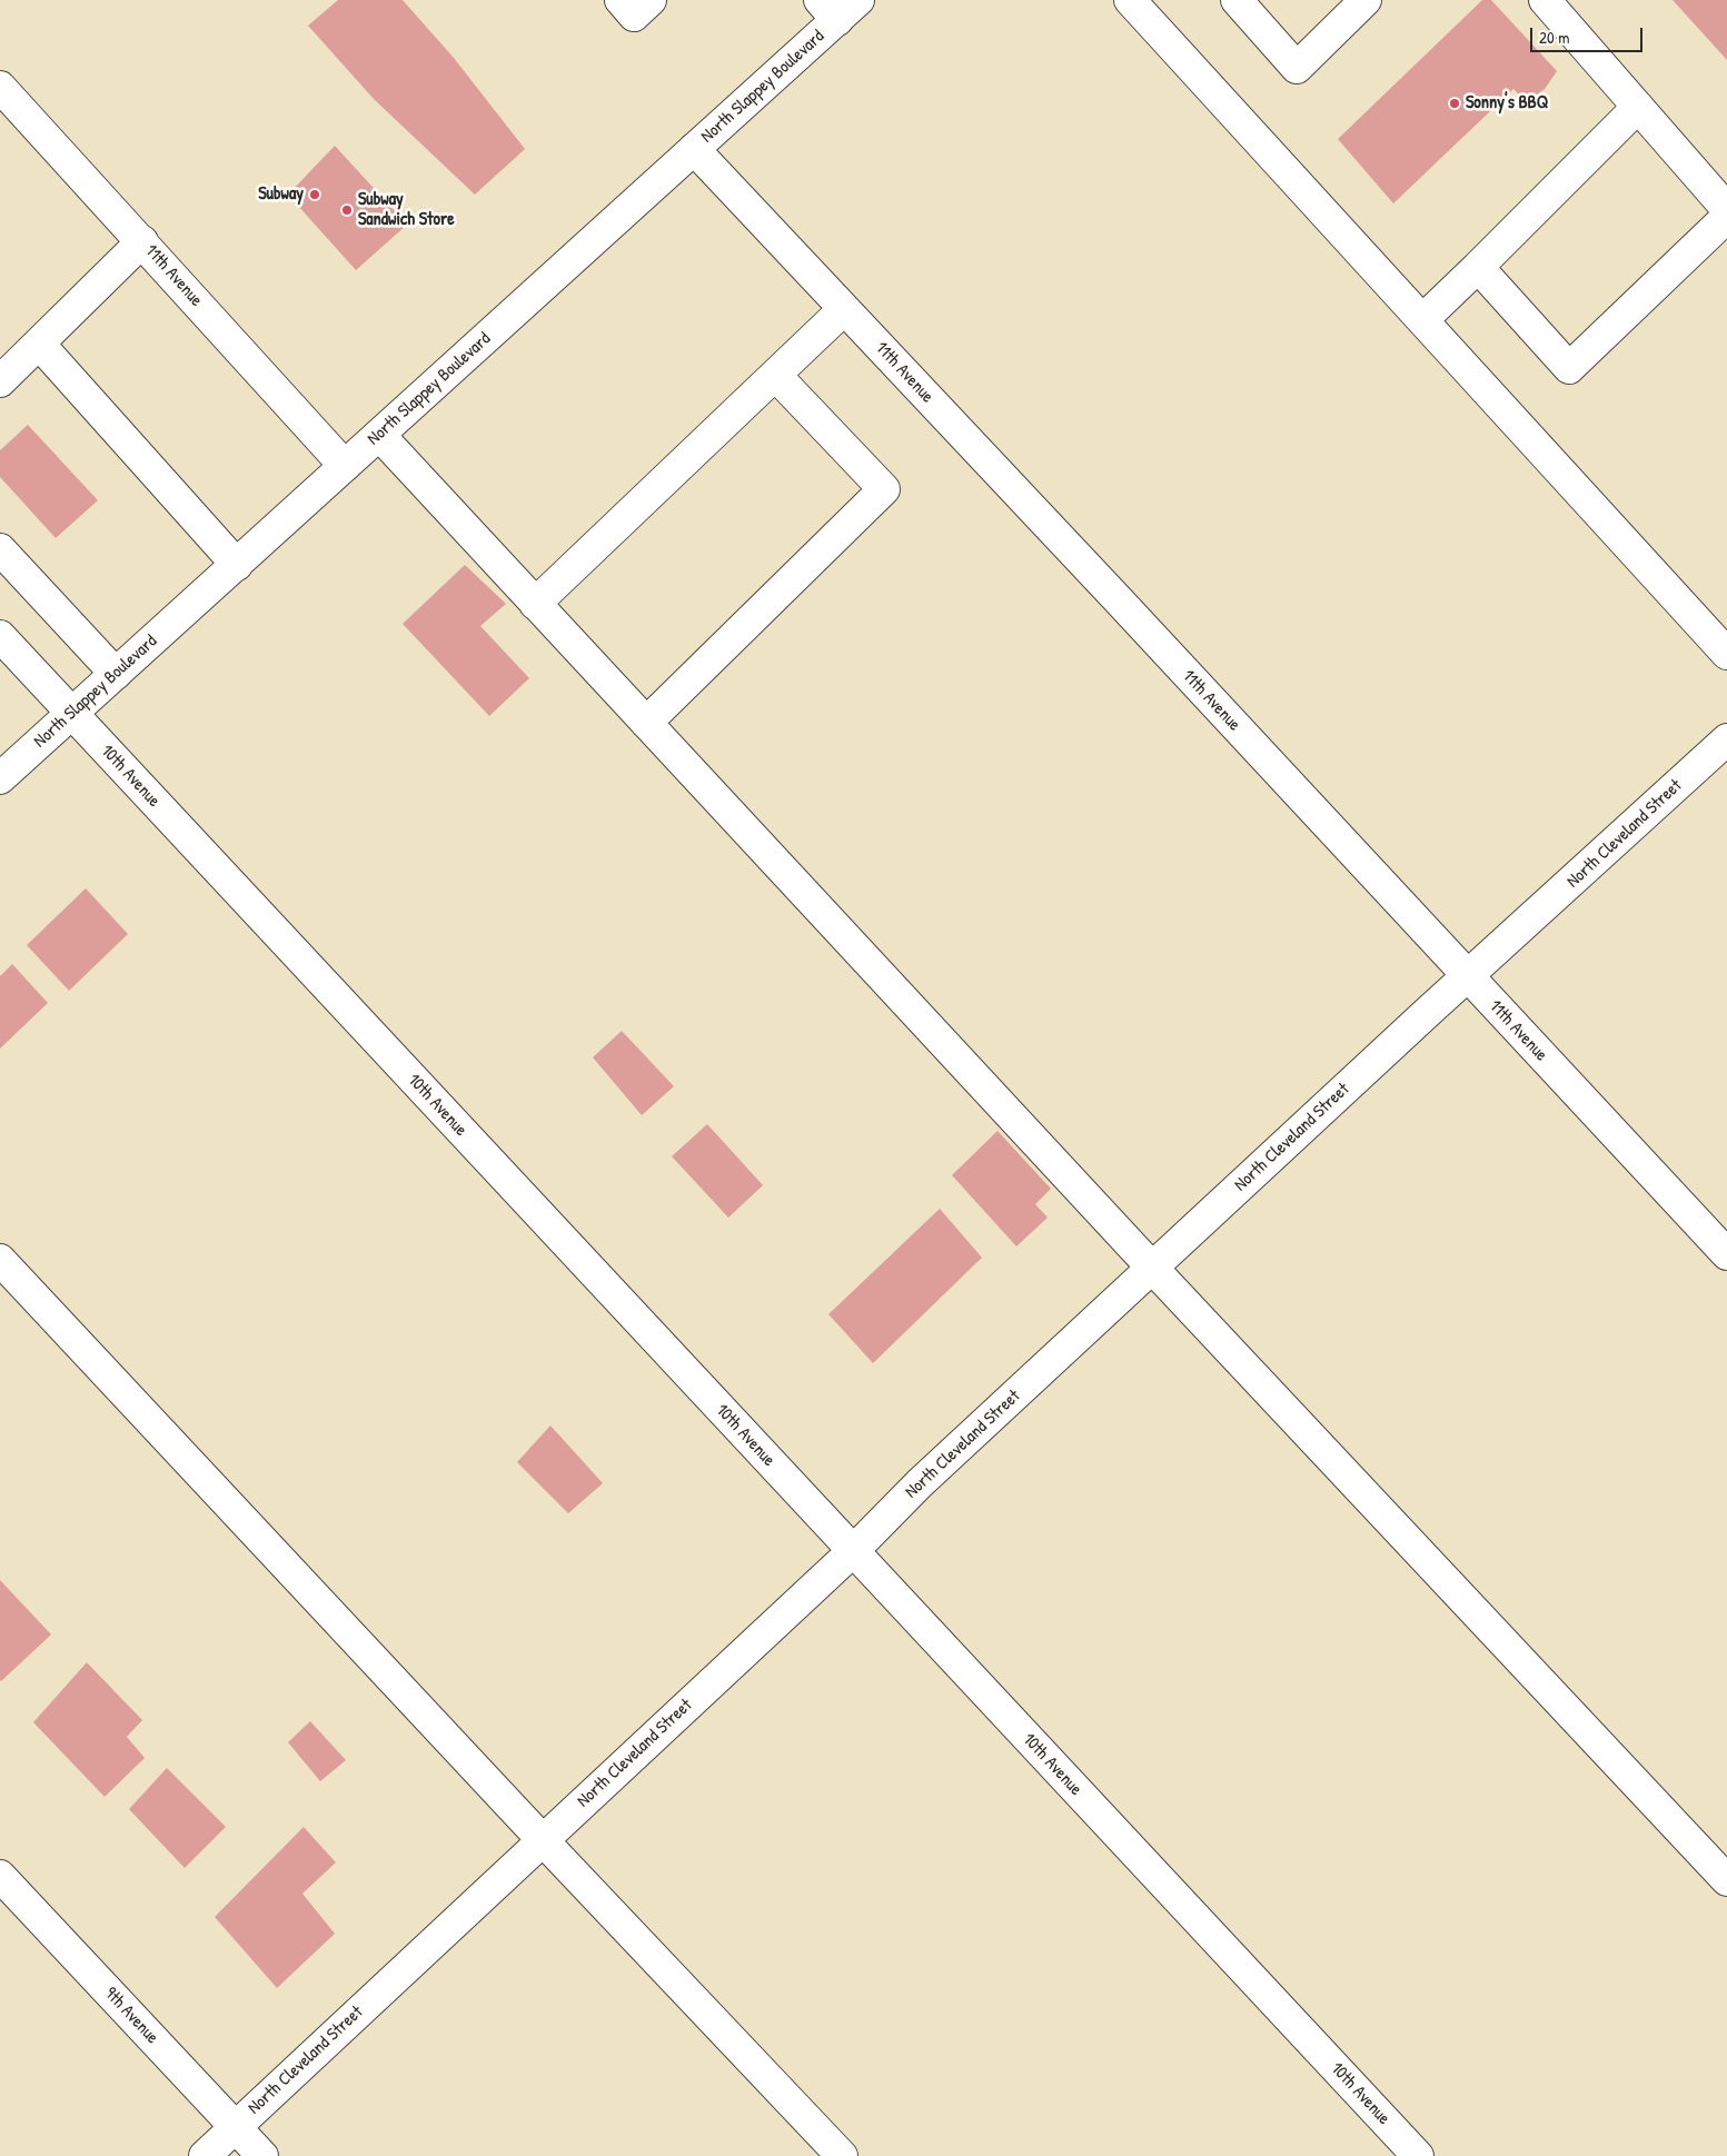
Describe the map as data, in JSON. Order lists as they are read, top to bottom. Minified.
{"streets":{"street":["North Slappey Boulevard","11th Avenue","10th Avenue","North Cleveland Street","9th Avenue"]},"crossings":[["North Slappey Boulevard","11th Avenue"],["North Slappey Boulevard","10th Avenue"],["11th Avenue","North Cleveland Street"],["10th Avenue","North Cleveland Street"],["North Cleveland Street","9th Avenue"]],"places":["Sonny's BBQ","Subway","Subway Sandwich Store"],"scale_bar":"20 m"}
